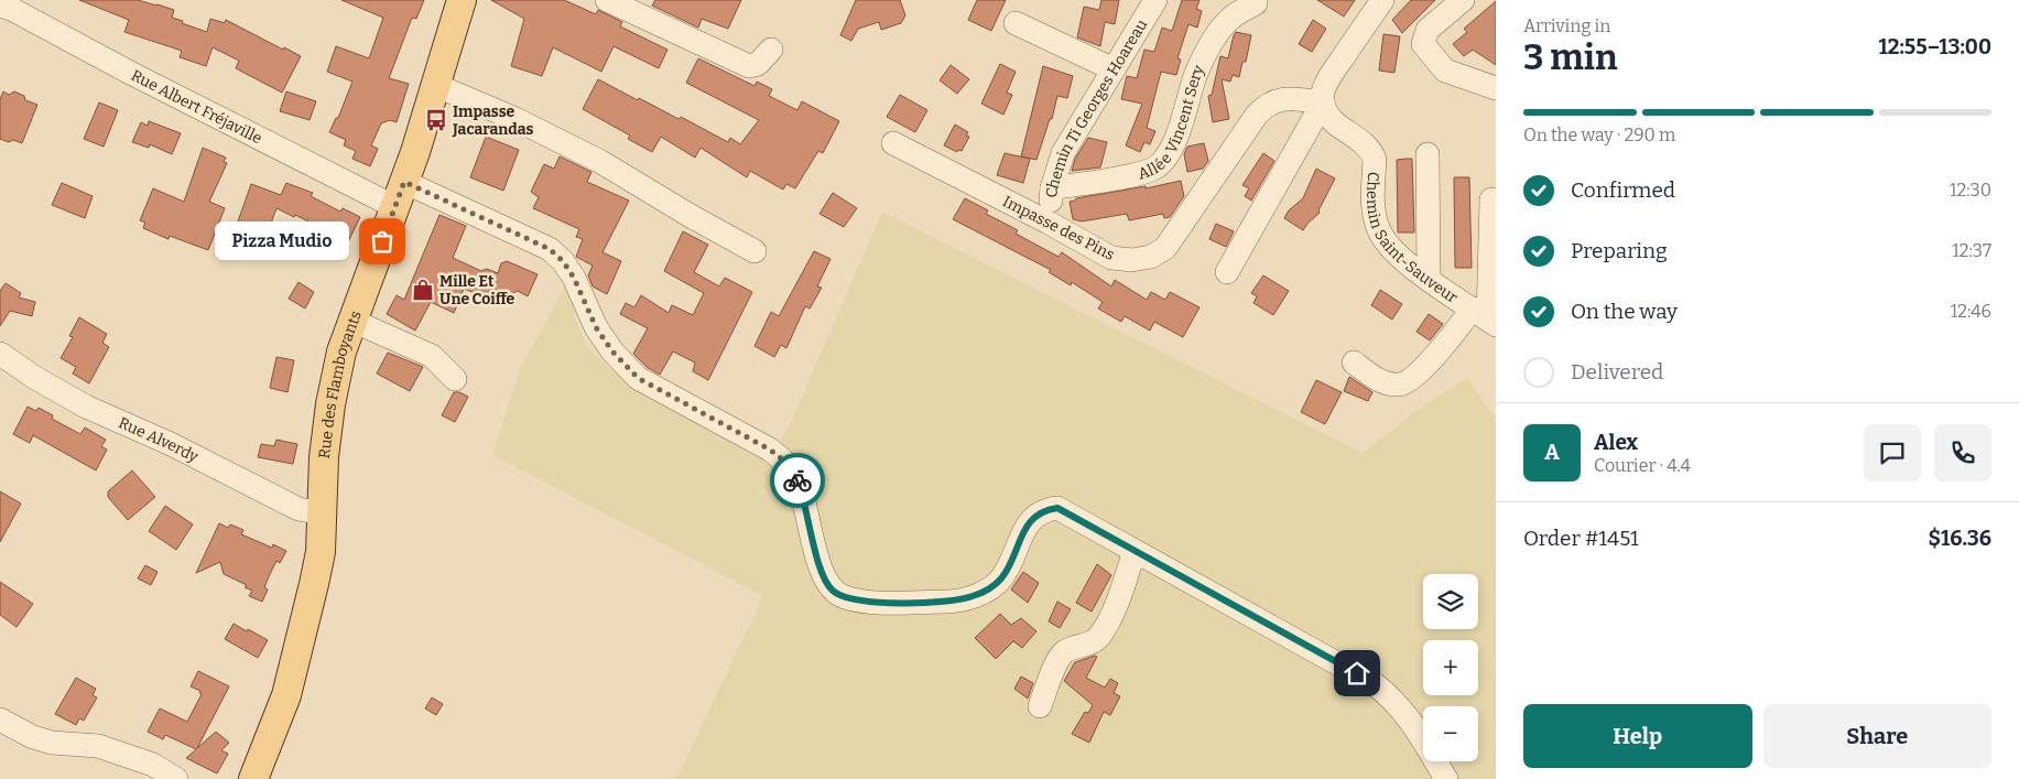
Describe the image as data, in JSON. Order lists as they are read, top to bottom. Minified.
{"streets":{"main road":["Rue des Flamboyants"],"street":["Rue Albert Fréjaville","Chemin Ti Georges Hoareau","Allée Vincent Sery","Impasse des Pins","Chemin Saint-Sauveur","Rue Alverdy"]},"crossings":[["Rue Albert Fréjaville","Rue des Flamboyants"],["Chemin Ti Georges Hoareau","Allée Vincent Sery"],["Chemin Ti Georges Hoareau","Impasse des Pins"],["Impasse des Pins","Chemin Saint-Sauveur"],["Rue des Flamboyants","Rue Alverdy"]],"places":{"bus stop":["Impasse Jacarandas"],"other":["Pizza Mudio"],"shop":["Mille Et Une Coiffe"]},"page":{"heading":["3 min","Arriving in","12:55–13:00"],"panel":["Alex","Courier · 4.4","Order #1451","$16.36"],"bar":"On the way · 290 m","list":[["Confirmed","12:30"],["Preparing","12:37"],["On the way","12:46"],"Delivered"],"bubble":"Pizza Mudio","round":"A","map_buttons":["+","−"],"buttons":["Help","Share"]}}
